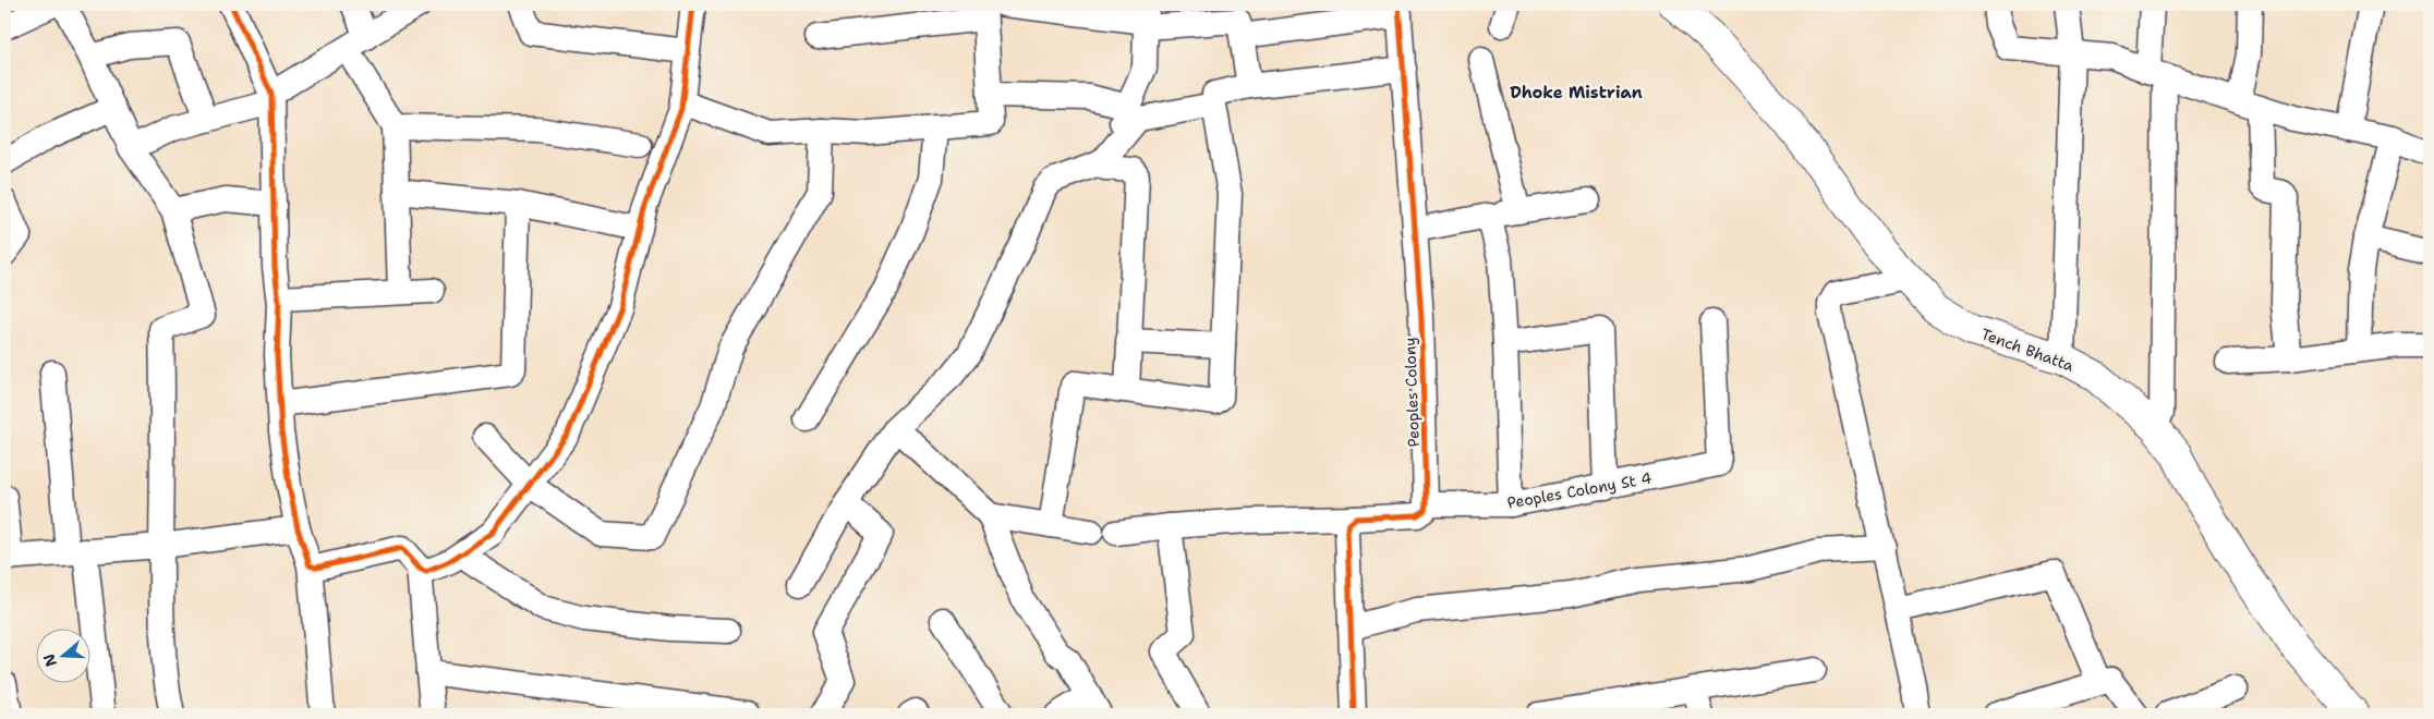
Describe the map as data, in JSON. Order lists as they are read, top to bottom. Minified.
{"streets":{"main road":["Tench Bhatta"],"street":["Peoples Colony","Peoples Colony St 4"]},"crossings":[["Peoples Colony","Peoples Colony St 4"]],"districts":["Dhoke Mistrian"],"north":"left"}
